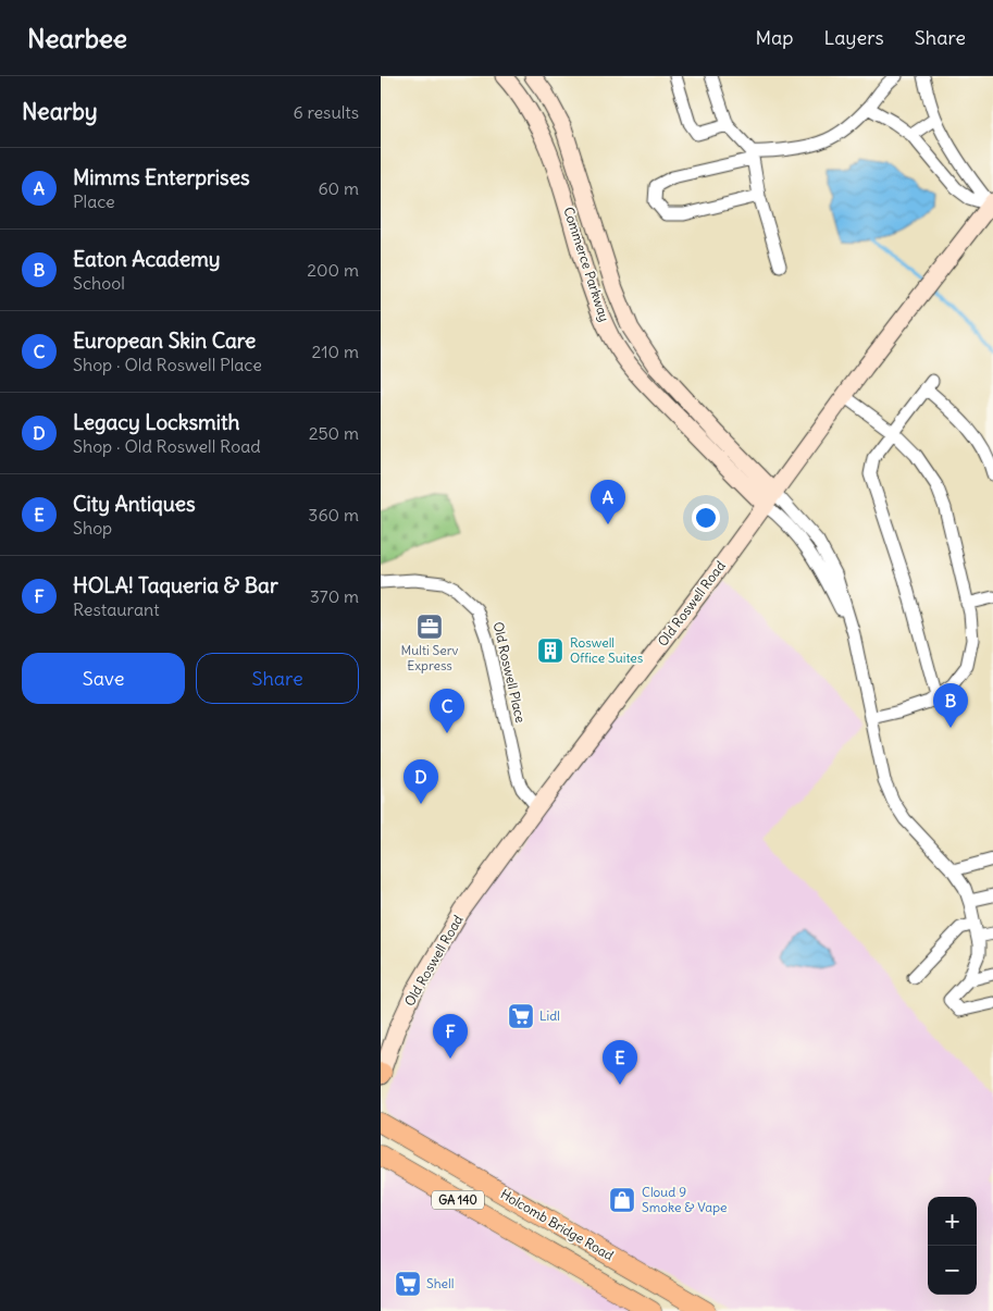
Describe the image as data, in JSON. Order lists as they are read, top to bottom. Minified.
{"streets":{"main road":["GA 140","Holcomb Bridge Road"],"street":["Commerce Parkway","Old Roswell Road","Old Roswell Place"]},"crossings":[["Commerce Parkway","Old Roswell Road"],["Old Roswell Road","Old Roswell Place"]],"places":{"office":["Multi Serv Express"],"building":["Roswell Office Suites"],"supermarket":["Lidl","Shell"],"shop":["Cloud 9 Smoke & Vape"]},"page":{"header":"Nearbee","nav":["Map","Layers","Share"],"heading":["Nearby","6 results"],"list":[{"mark":"A","name":"Mimms Enterprises","note":"Place","value":"60 m"},{"mark":"B","name":"Eaton Academy","note":"School","value":"200 m"},{"mark":"C","name":"European Skin Care","note":"Shop · Old Roswell Place","value":"210 m"},{"mark":"D","name":"Legacy Locksmith","note":"Shop · Old Roswell Road","value":"250 m"},{"mark":"E","name":"City Antiques","note":"Shop","value":"360 m"},{"mark":"F","name":"HOLA! Taqueria & Bar","note":"Restaurant","value":"370 m"}],"pins":["A","B","C","D","F","E"],"buttons":["Save","Share"],"map_buttons":["+","−"]}}
